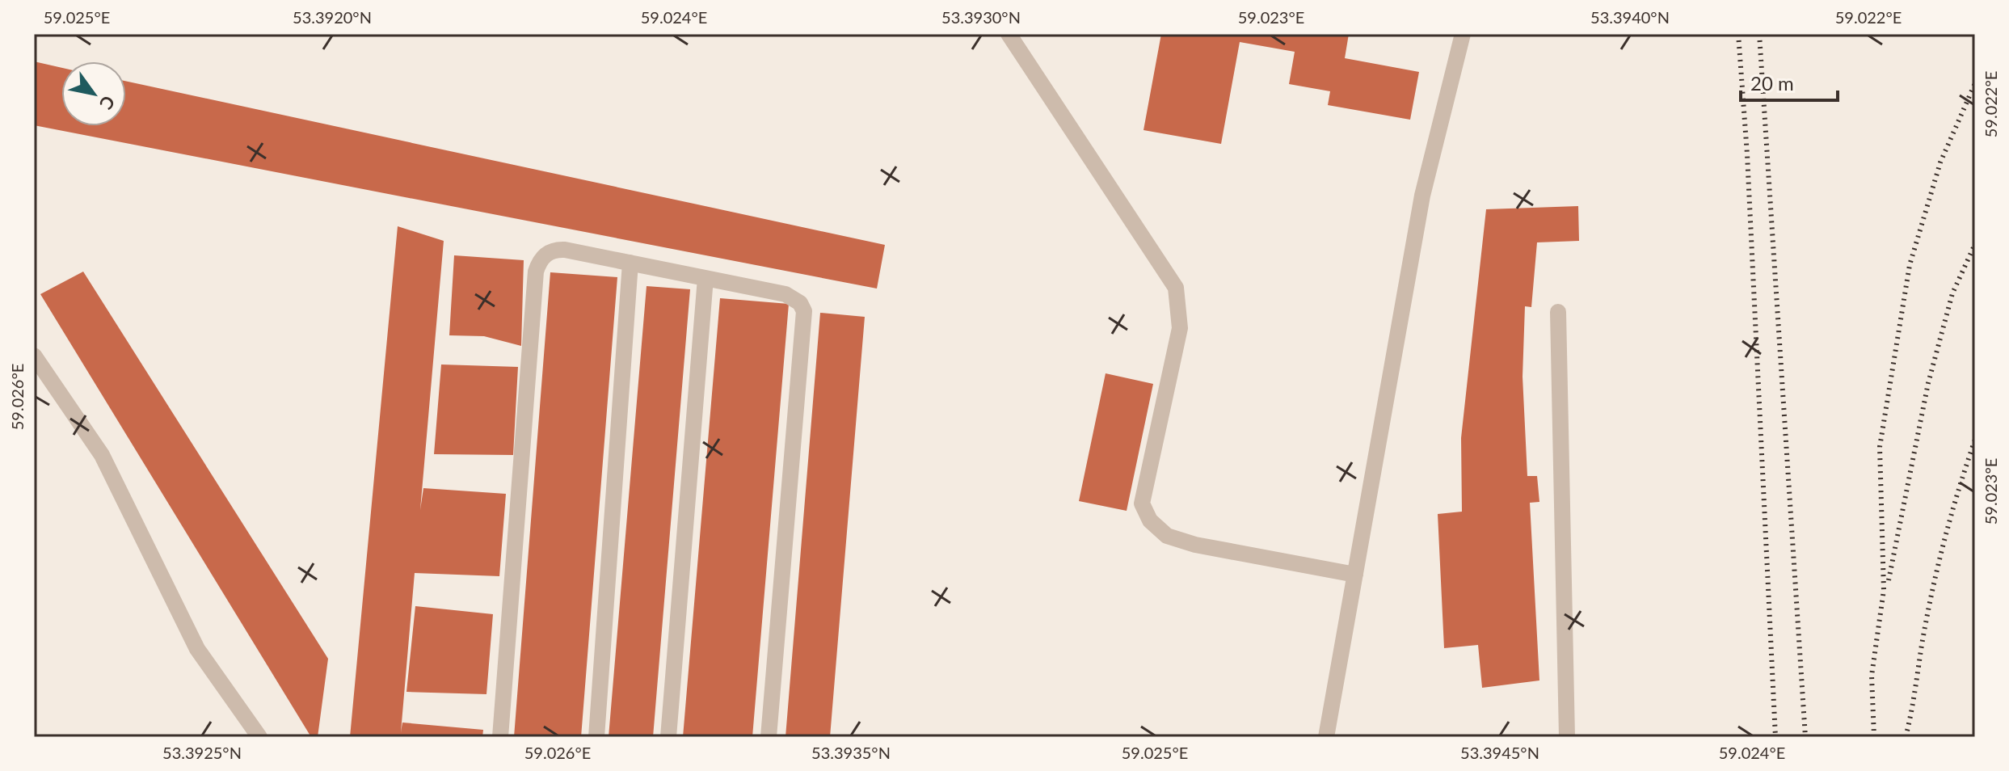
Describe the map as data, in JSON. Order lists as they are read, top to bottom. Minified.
{"scale_bar":"20 m","north":"bottom right","coordinates":["59.025°E","53.3920°N","59.024°E","53.3930°N","59.023°E","53.3940°N","59.022°E","59.026°E","53.3925°N","53.3935°N","53.3945°N"]}
